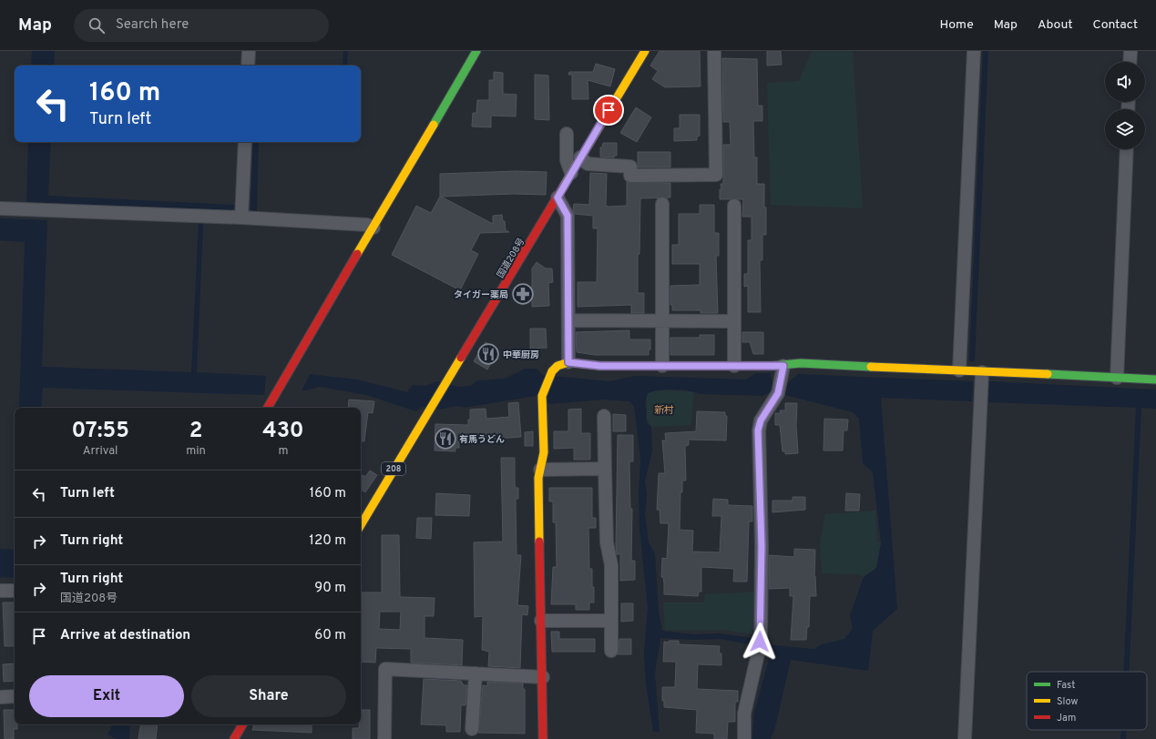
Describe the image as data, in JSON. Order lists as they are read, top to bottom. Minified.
{"streets":{"main road":["国道208号","208"]},"districts":["新村"],"places":{"pharmacy":["タイガー薬局"],"restaurant":["中華厨房","有馬うどん"]},"legend":["Fast","Slow","Jam"],"page":{"header":"Map","search":"Search here","nav":["Home","Map","About","Contact"],"turn":["160 m","Turn left"],"eta":["07:55","Arrival","2","min","430","m"],"list":[{"name":"Turn left","value":"160 m"},{"name":"Turn right","value":"120 m"},{"name":"Turn right","note":"国道208号","value":"90 m"},{"name":"Arrive at destination","value":"60 m"}],"buttons":["Exit","Share"]}}
